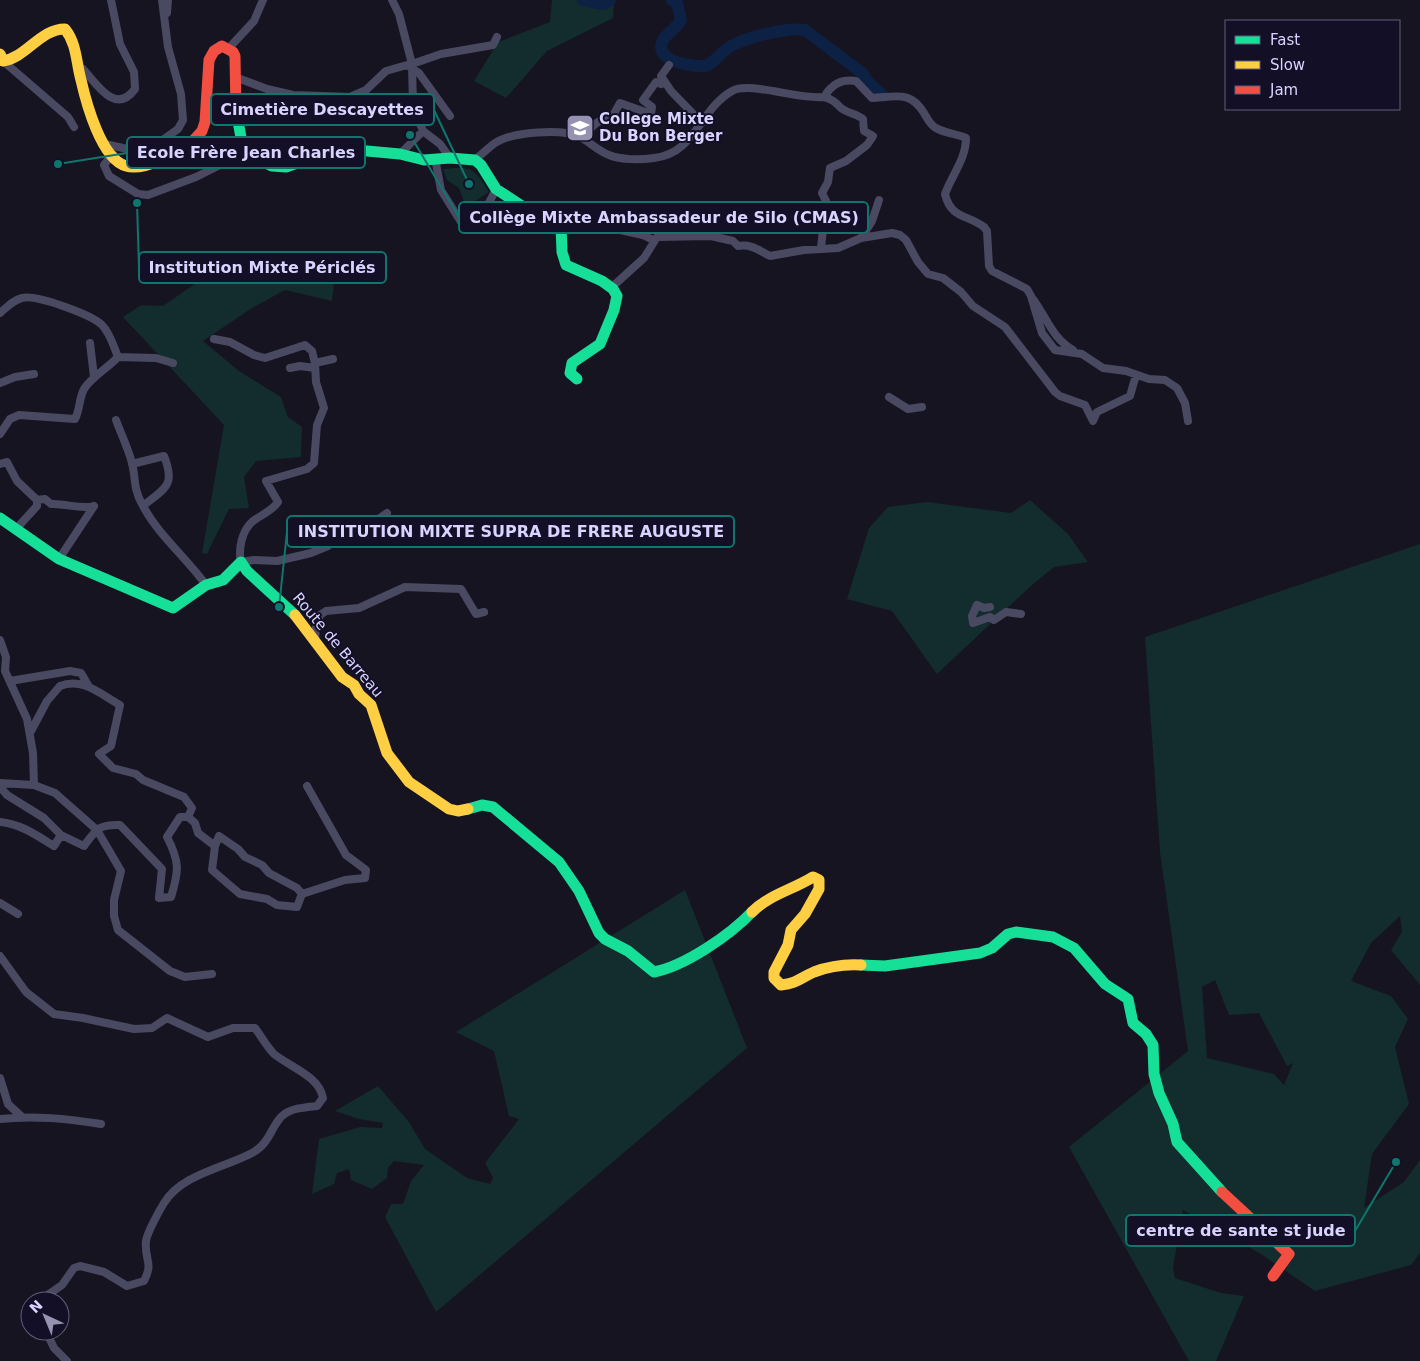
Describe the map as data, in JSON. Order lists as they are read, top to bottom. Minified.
{"streets":{"street":["Route de Barreau"]},"places":{"school or university":["College Mixte Du Bon Berger"],"other":["Collège Mixte Ambassadeur de Silo (CMAS)","Ecole Frère Jean Charles","Cimetière Descayettes","Institution Mixte Périclés","INSTITUTION MIXTE SUPRA DE FRERE AUGUSTE","centre de sante st jude"]},"legend":["Fast","Slow","Jam"],"north":"top left"}
